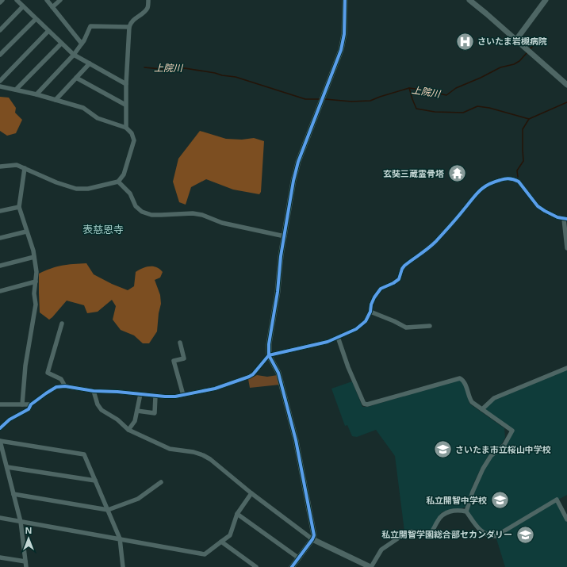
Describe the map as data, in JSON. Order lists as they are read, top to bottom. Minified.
{"districts":["表慈恩寺"],"water":["上院川"],"places":{"hospital":["さいたま岩槻病院"],"temple":["玄奘三蔵霊骨塔"],"school or university":["さいたま市立桜山中学校","私立開智中学校","私立開智学園総合部セカンダリー"]},"north":"top"}
